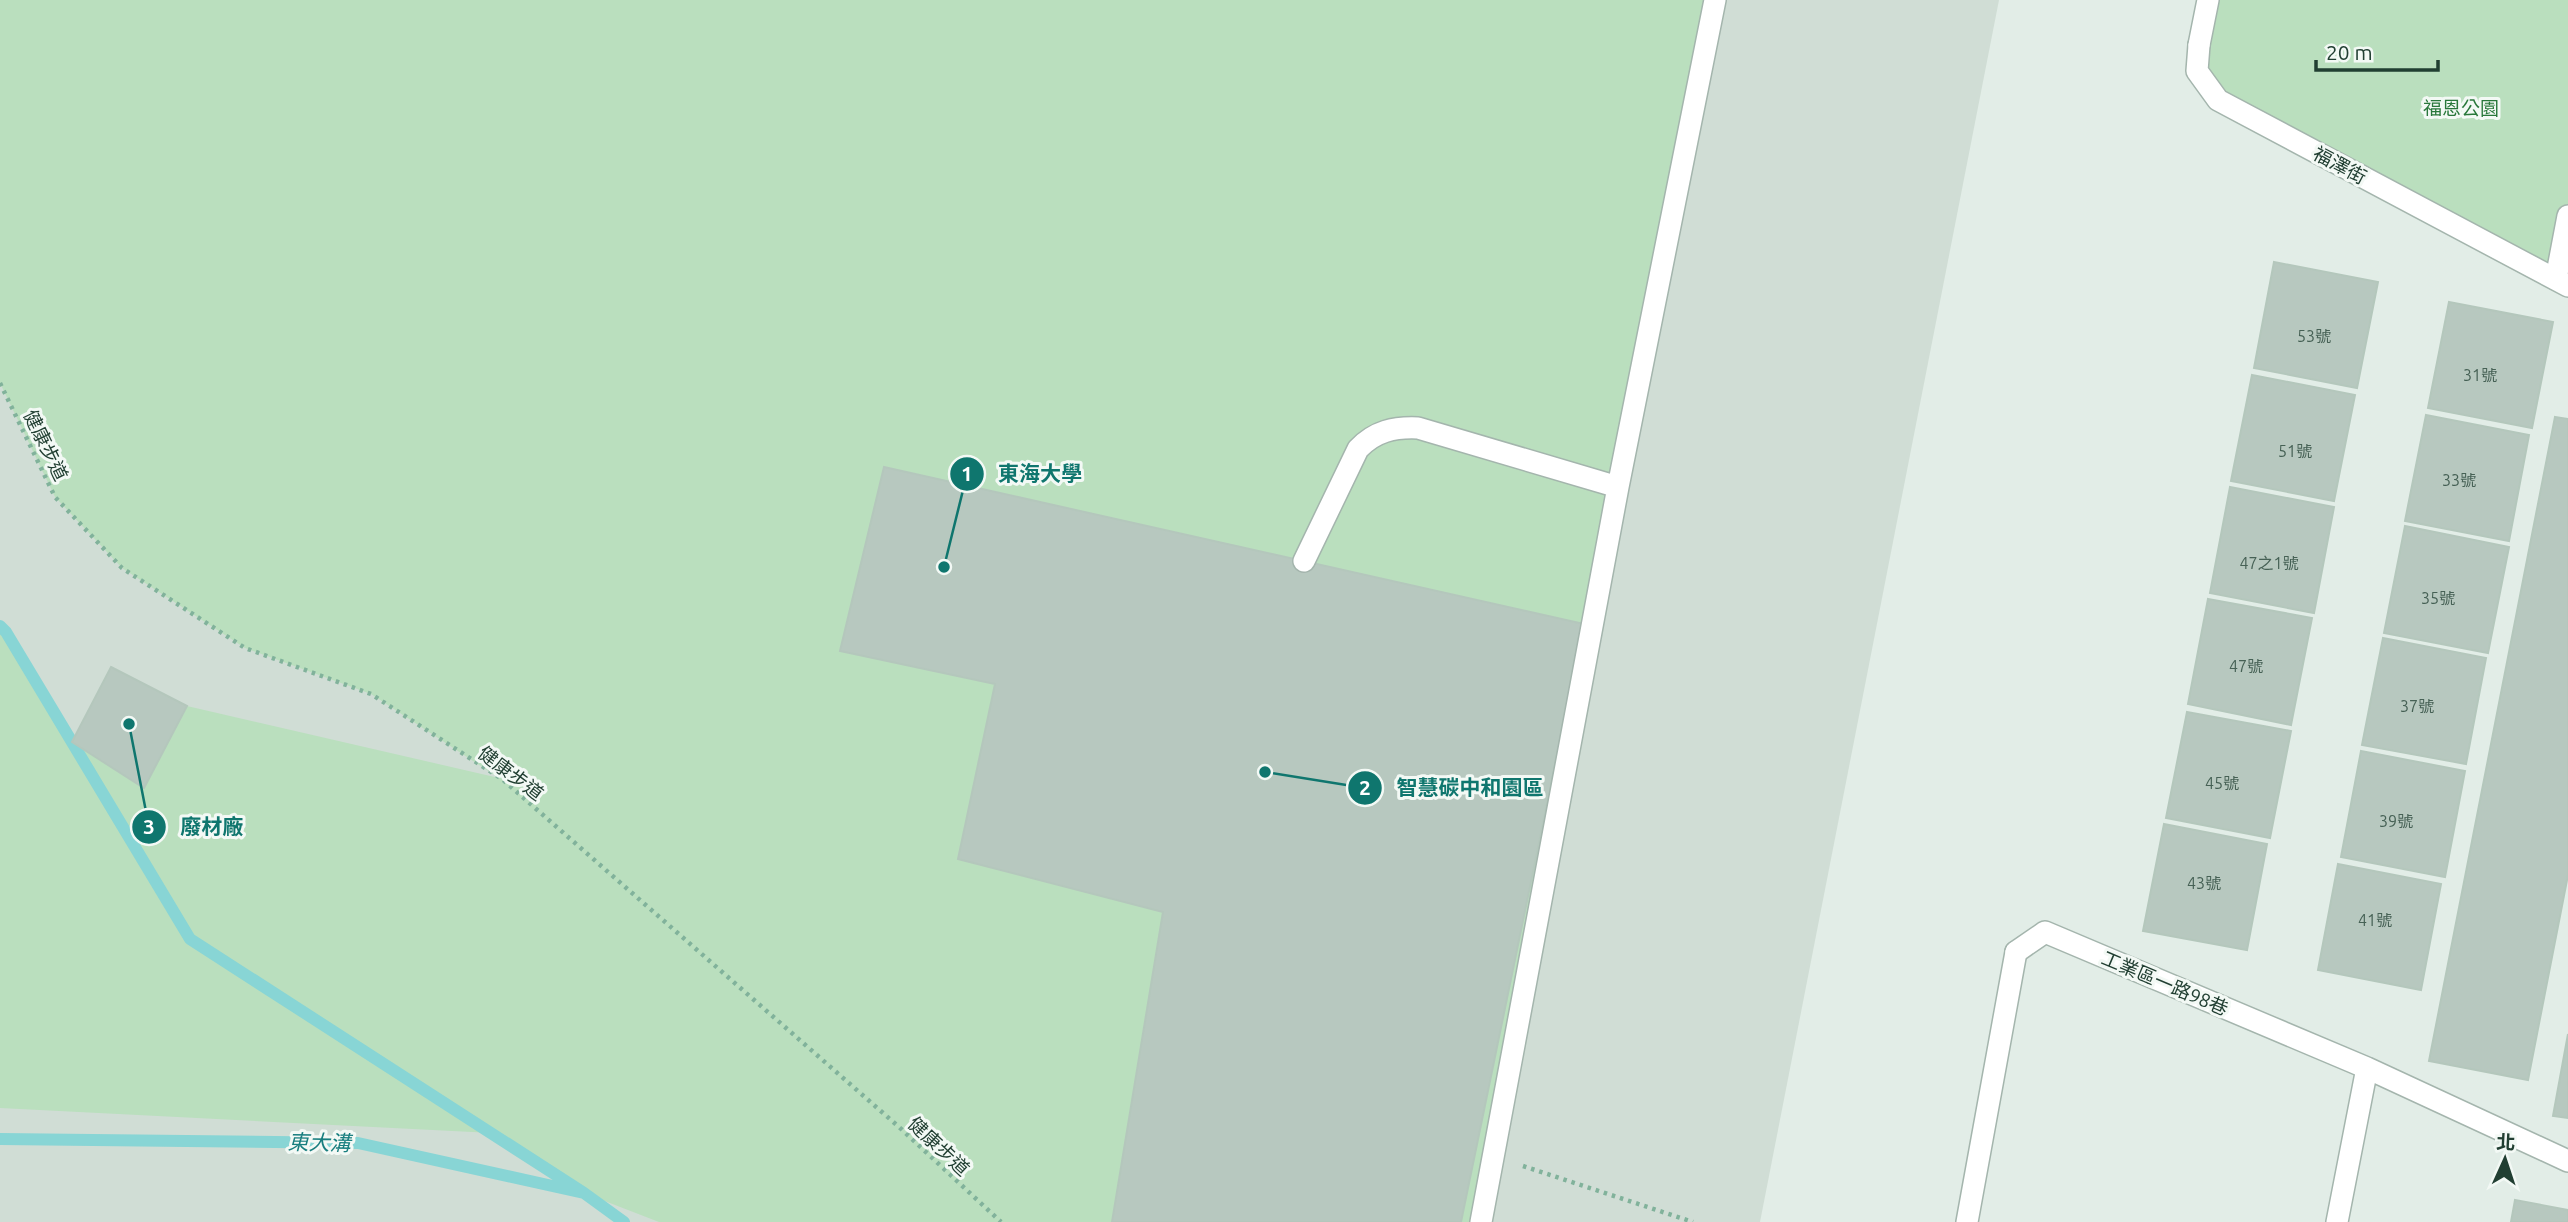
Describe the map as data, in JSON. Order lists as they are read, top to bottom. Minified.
{"streets":{"street":["福澤街","工業區一路98巷"],"path":["健康步道"]},"water":["東大溝"],"parks":["福恩公園"],"places":["東海大學","廢材廠","智慧碳中和園區"],"house_numbers":["53號","31號","51號","33號","47之1號","35號","47號","37號","45號","39號","43號","41號"],"scale_bar":"20 m","north":"top"}
